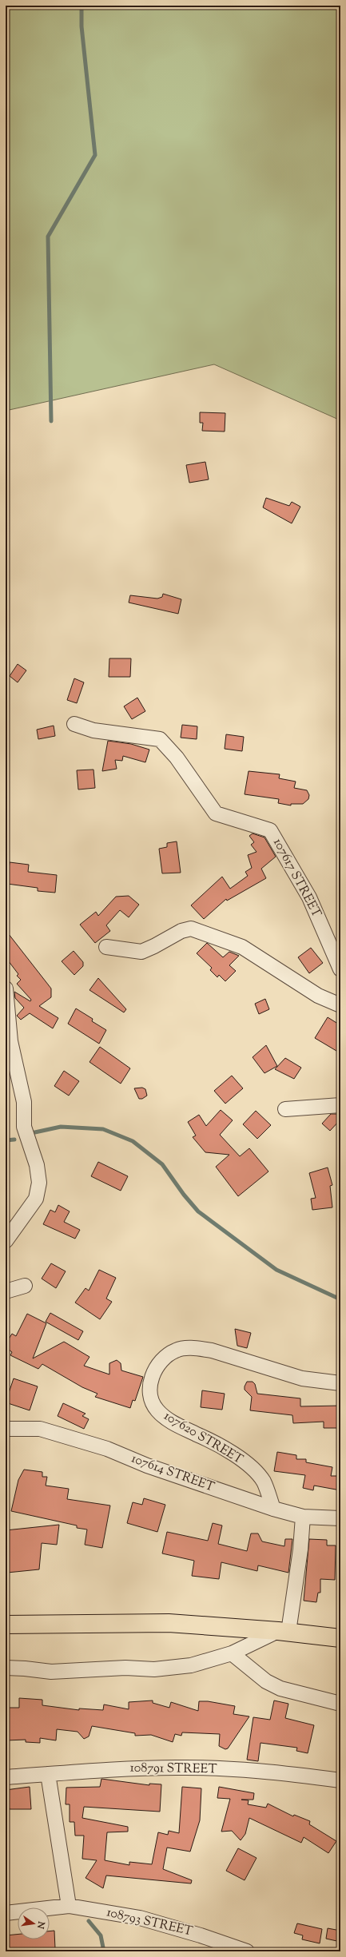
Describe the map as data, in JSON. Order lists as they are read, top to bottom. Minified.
{"streets":{"street":["107617 STREET","107620 STREET","107614 STREET","108791 STREET","108793 STREET"]},"crossings":[["107620 STREET","107614 STREET"]],"north":"right"}
